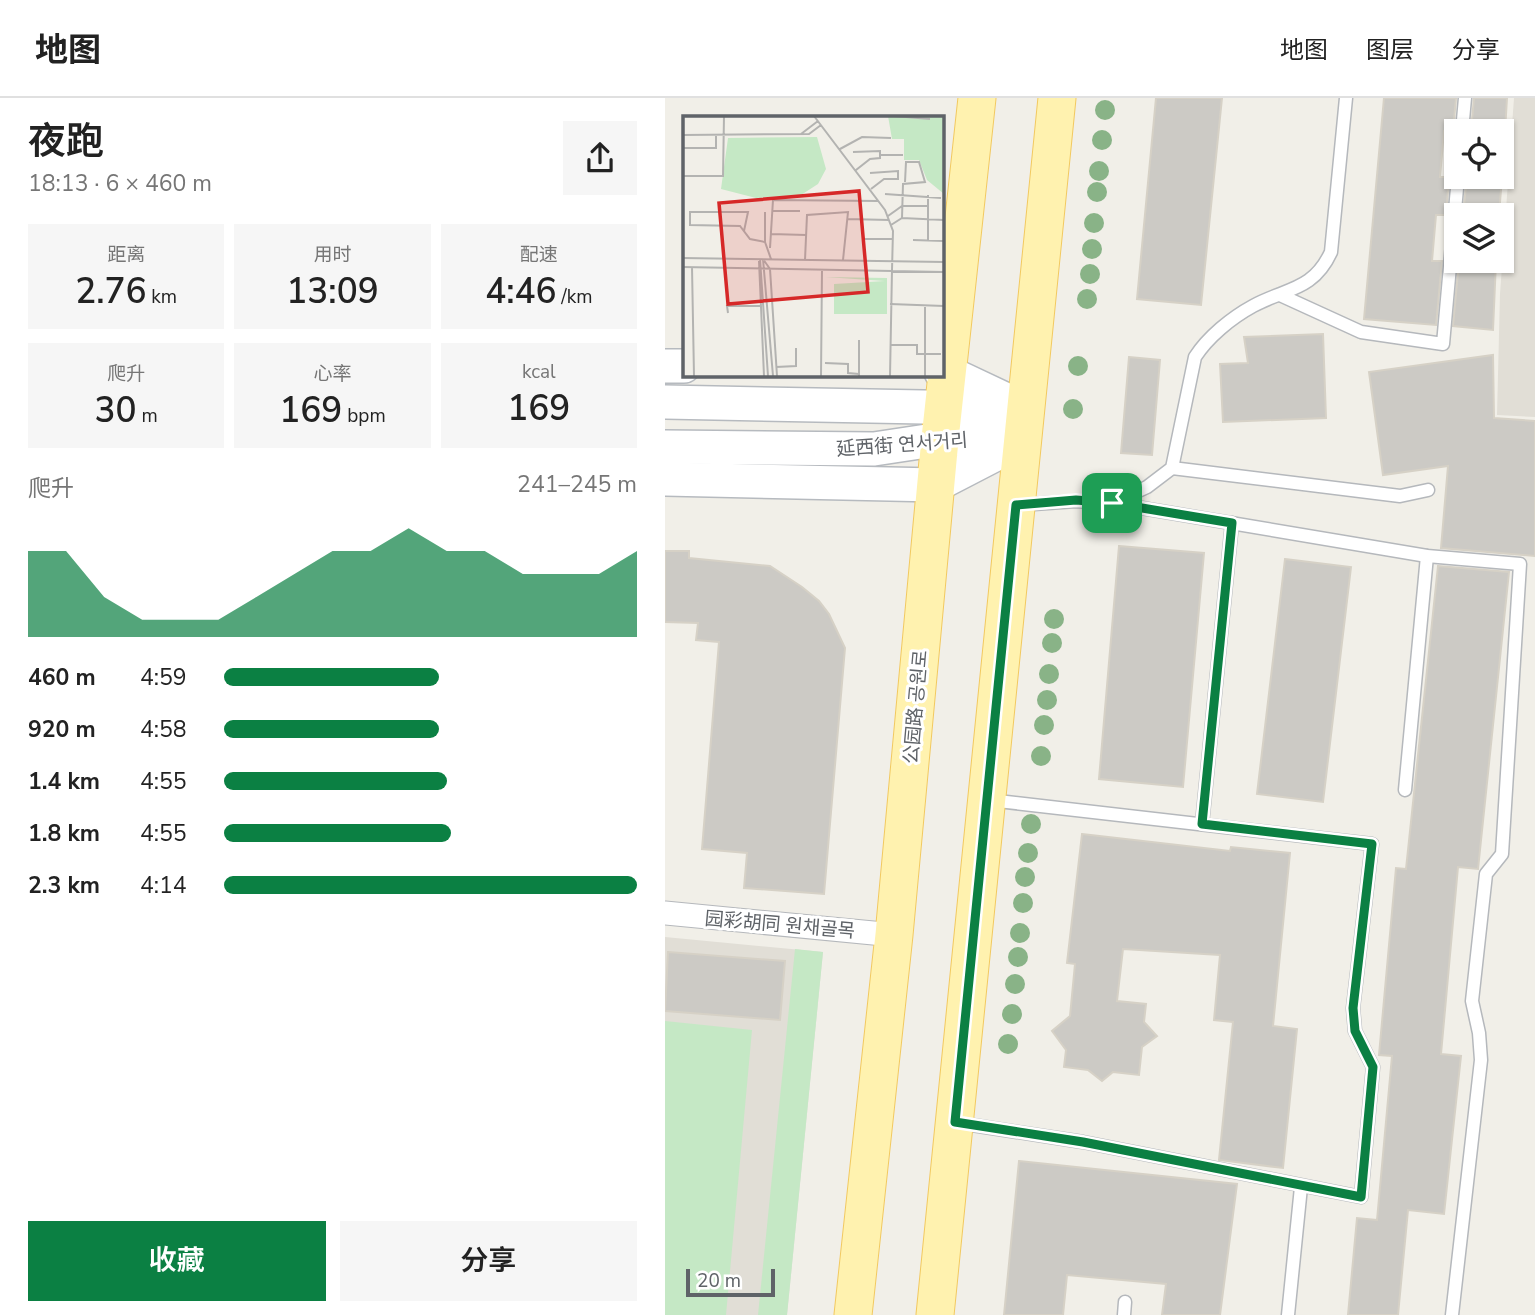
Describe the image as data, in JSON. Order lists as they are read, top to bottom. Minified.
{"streets":{"main road":["延西街 연서거리","公园路 공원로"],"street":["园彩胡同 원채골목"]},"crossings":[["延西街 연서거리","公园路 공원로"],["公园路 공원로","园彩胡同 원채골목"]],"scale_bar":"20 m","page":{"header":"地图","nav":["地图","图层","分享"],"heading":["夜跑","18:13 · 6 × 460 m"],"stats":[["距离","2.76 km"],["用时","13:09"],["配速","4:46 /km"],["爬升","30 m"],["心率","169 bpm"],["kcal","169"]],"chart":["爬升","241–245 m"],"list":[{"name":"460 m","note":"4:59"},{"name":"920 m","note":"4:58"},{"name":"1.4 km","note":"4:55"},{"name":"1.8 km","note":"4:55"},{"name":"2.3 km","note":"4:14"}],"buttons":["收藏","分享"],"scale":"20 m"}}
